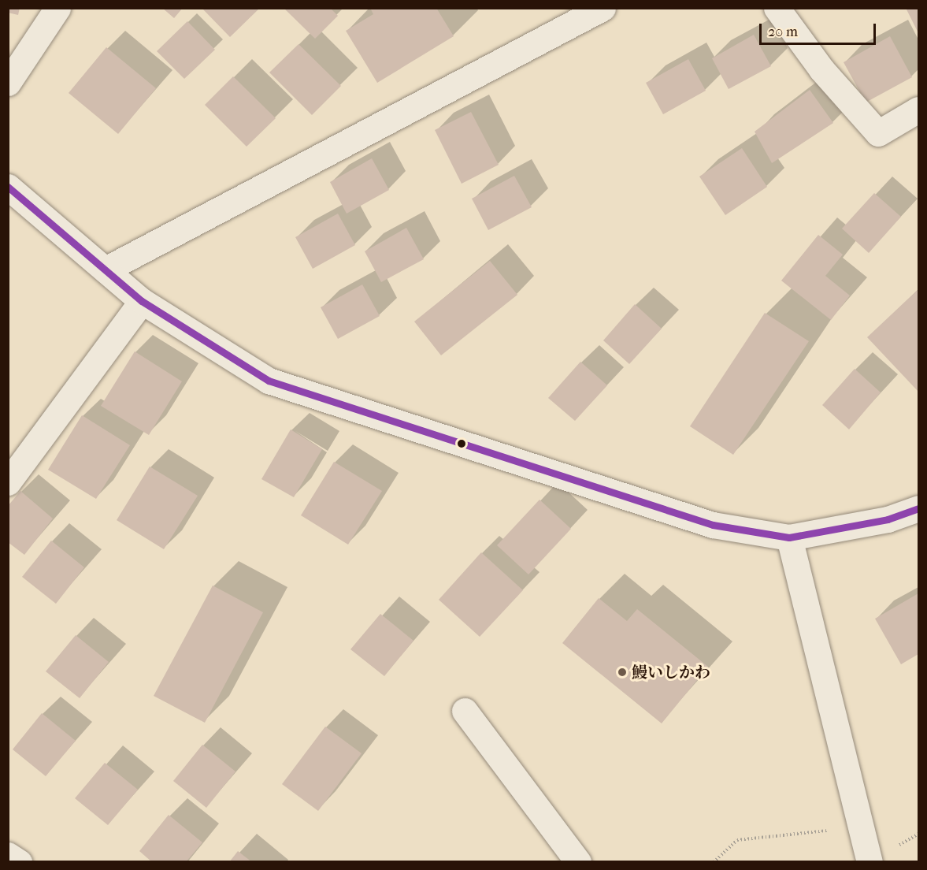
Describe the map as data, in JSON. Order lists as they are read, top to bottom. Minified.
{"places":["鰻いしかわ"],"scale_bar":"20 m"}
